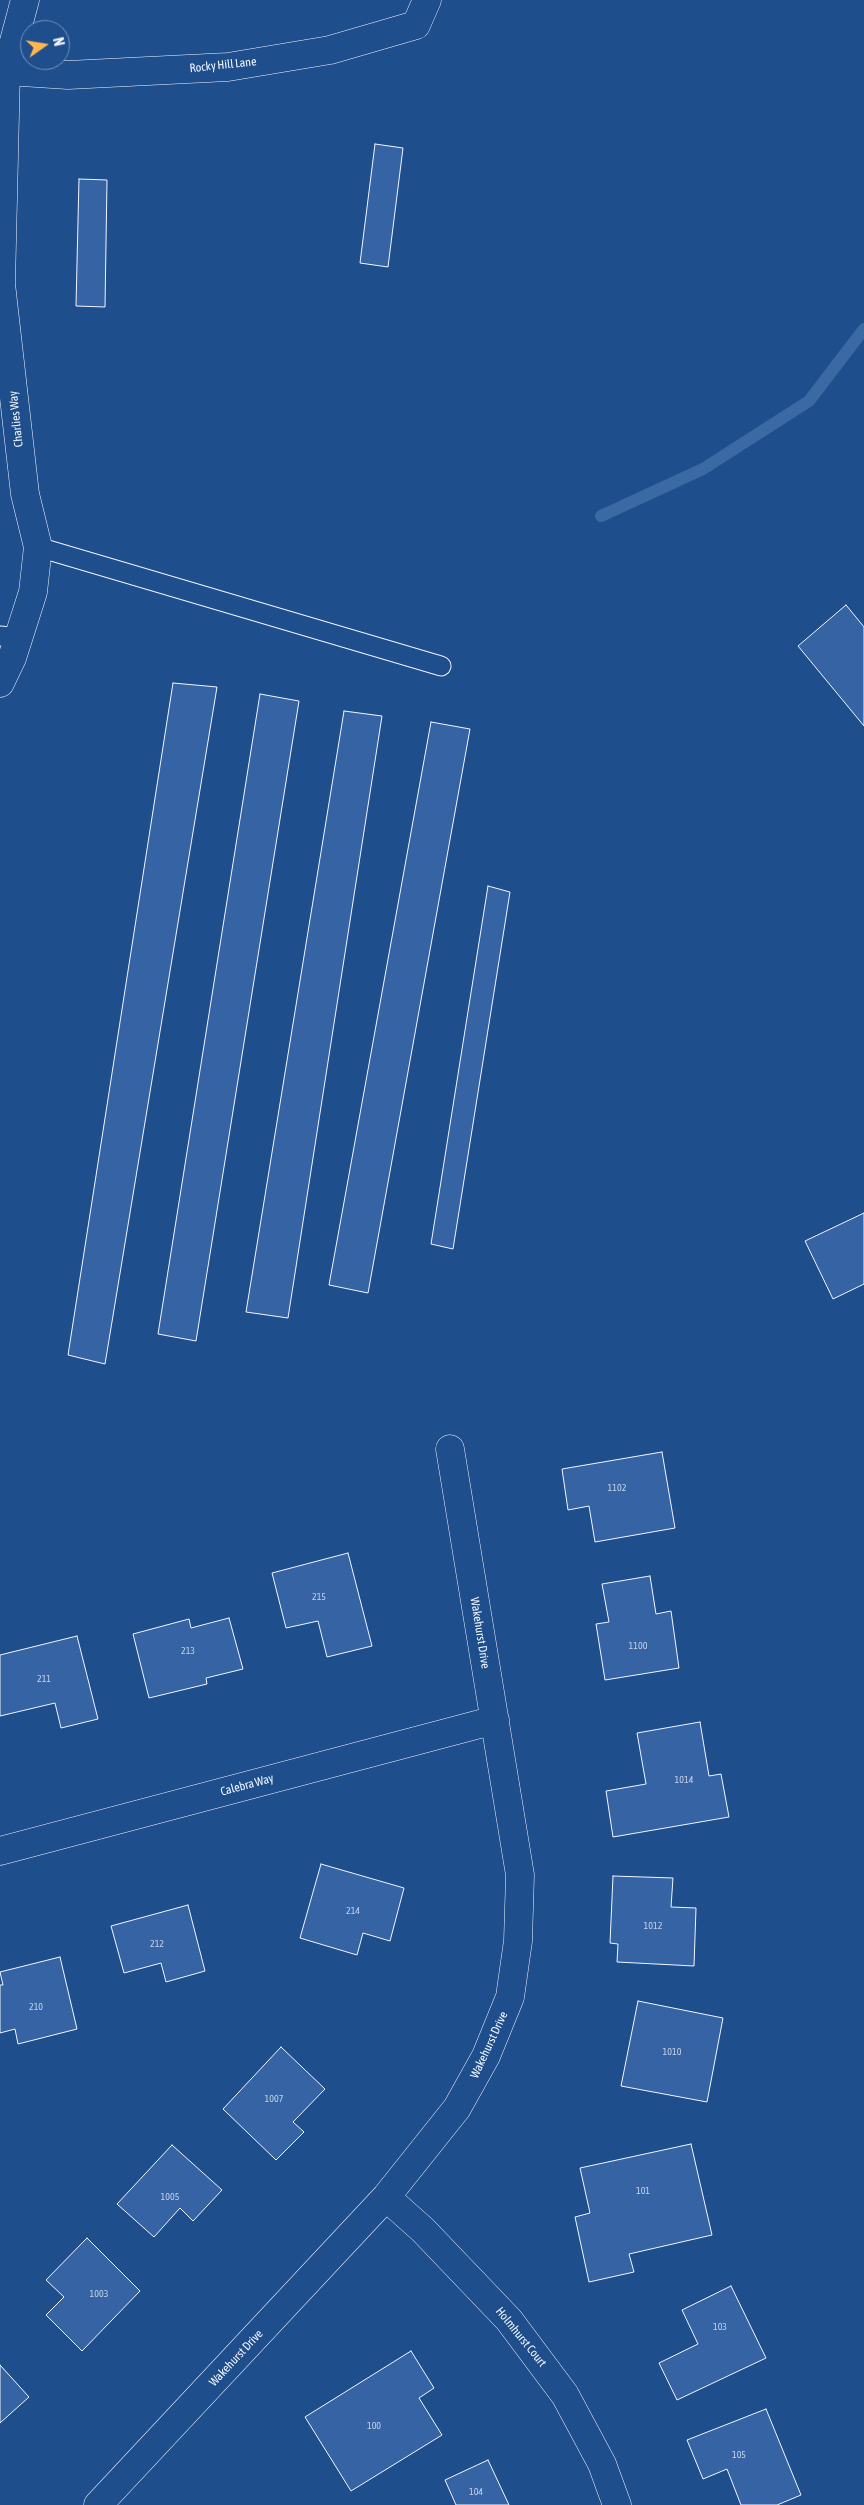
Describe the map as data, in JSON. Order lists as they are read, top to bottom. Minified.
{"streets":{"street":["Rocky Hill Lane","Charlies Way","Wakehurst Drive","Calebra Way","Holmhurst Court"]},"crossings":[["Rocky Hill Lane","Charlies Way"],["Wakehurst Drive","Calebra Way"],["Wakehurst Drive","Holmhurst Court"]],"house_numbers":["1102","215","1100","213","211","1014","214","1012","212","210","1010","1007","101","1005","1003","103","100","105","104"],"north":"right"}
